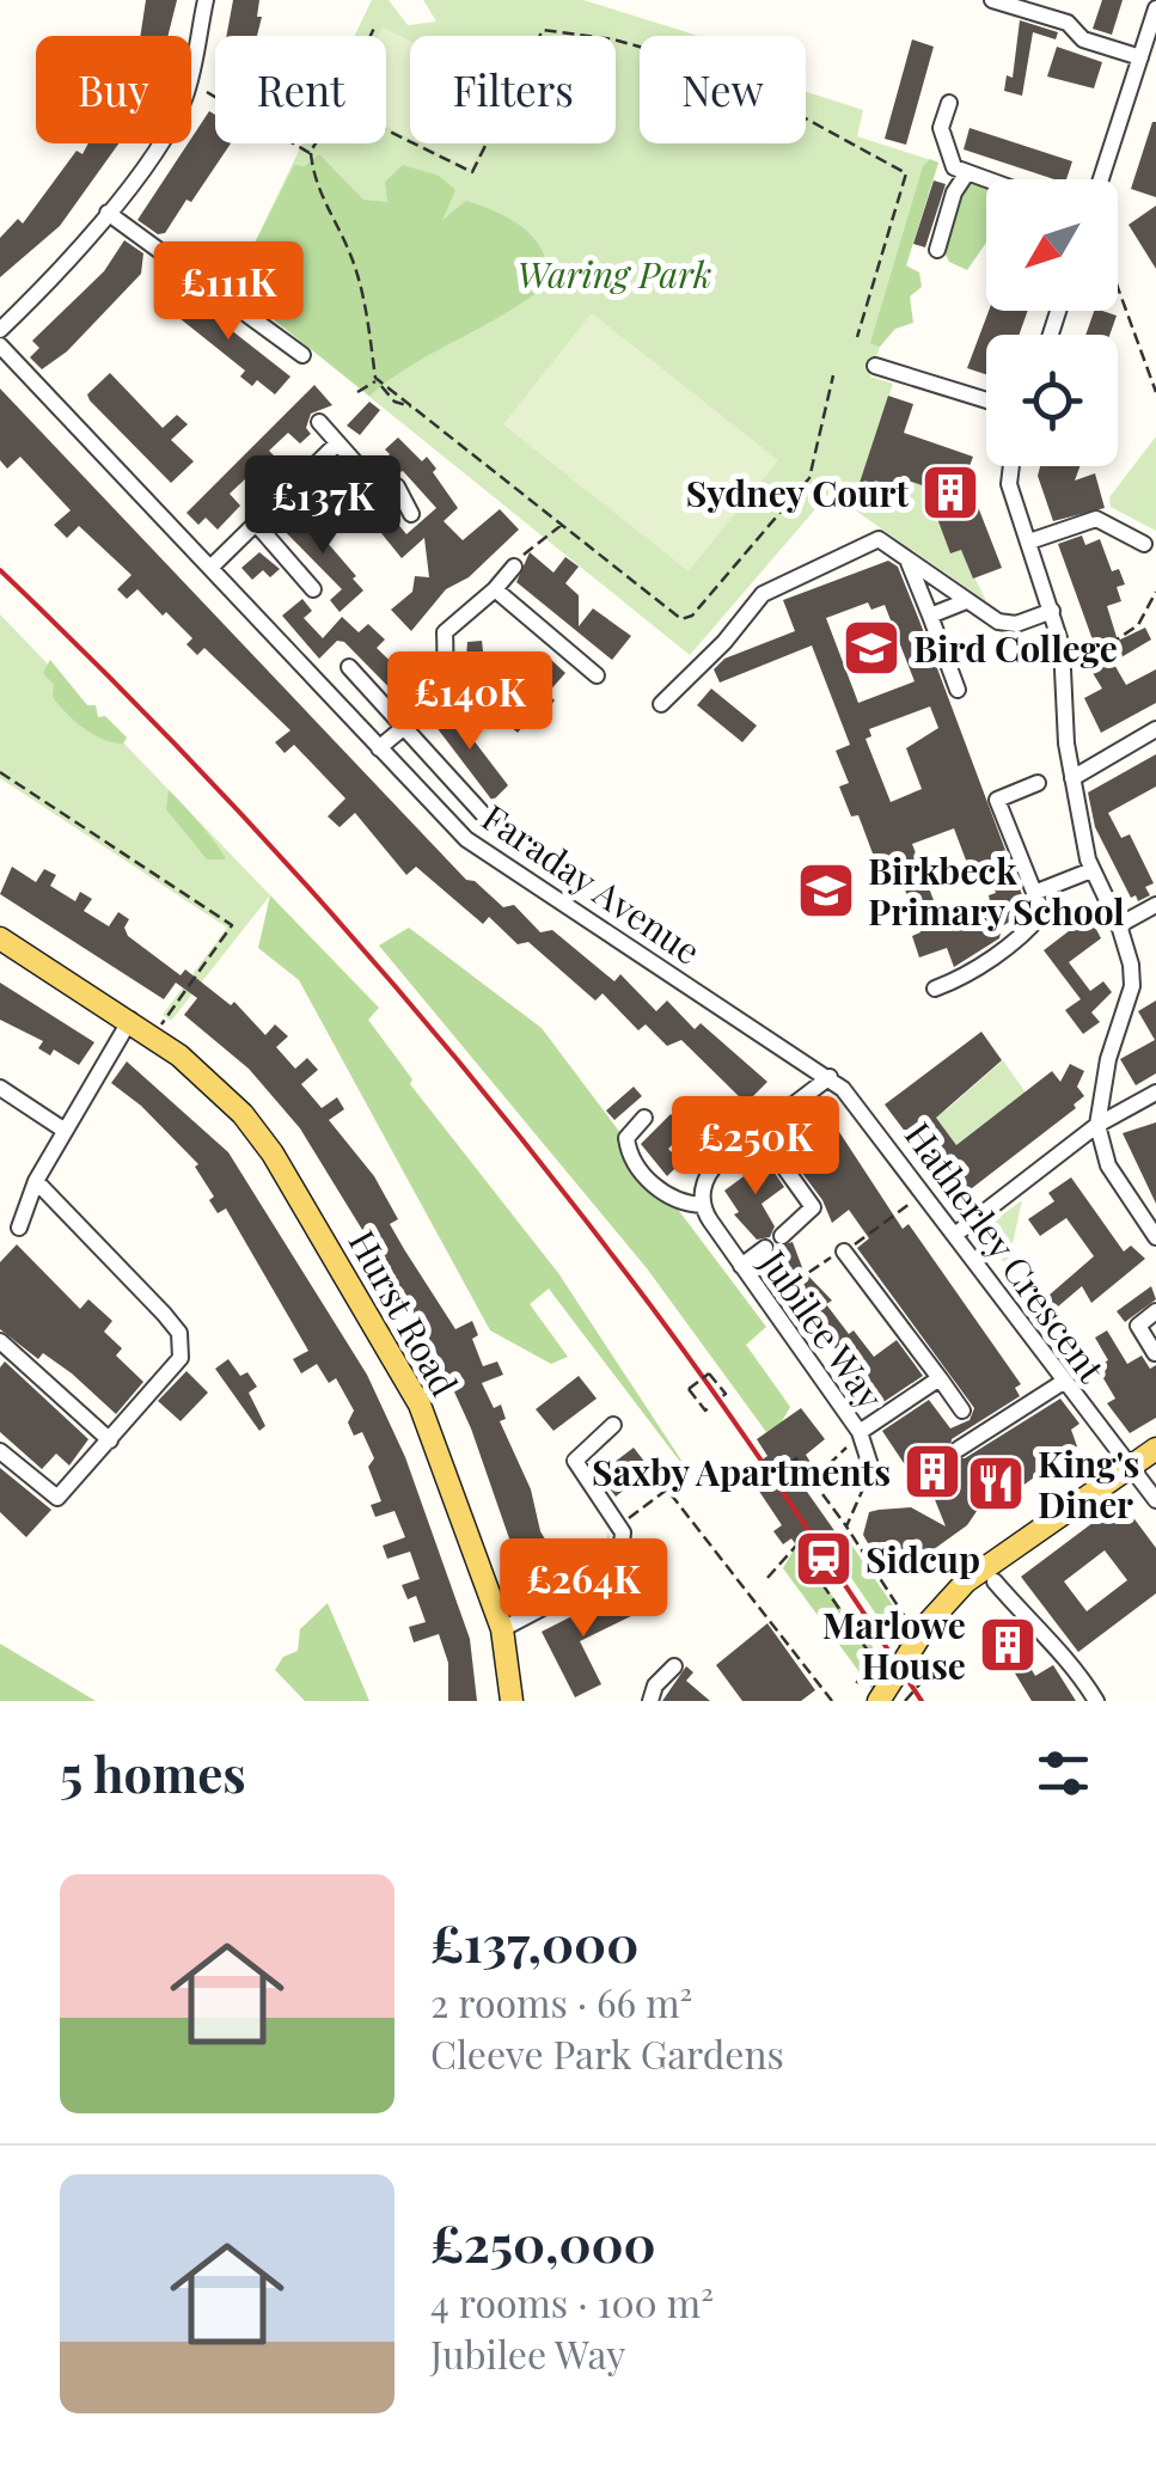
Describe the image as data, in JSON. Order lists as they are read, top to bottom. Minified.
{"streets":{"main road":["Hurst Road"],"street":["Faraday Avenue","Hatherley Crescent","Jubilee Way"]},"crossings":[["Faraday Avenue","Hatherley Crescent"]],"parks":["Waring Park"],"places":{"building":["Sydney Court","Saxby Apartments","Marlowe House"],"school or university":["Bird College","Birkbeck Primary School"],"restaurant":["King's Diner"],"station":["Sidcup"]},"north":"bottom left","page":{"chip":["Buy","Rent","Filters","New"],"price":["£111K","£137K","£140K","£250K","£264K"],"heading":"5 homes","list":[{"name":"£137,000","note":"2 rooms · 66 m² · Cleeve Park Gardens"},{"name":"£250,000","note":"4 rooms · 100 m² · Jubilee Way"}]}}
